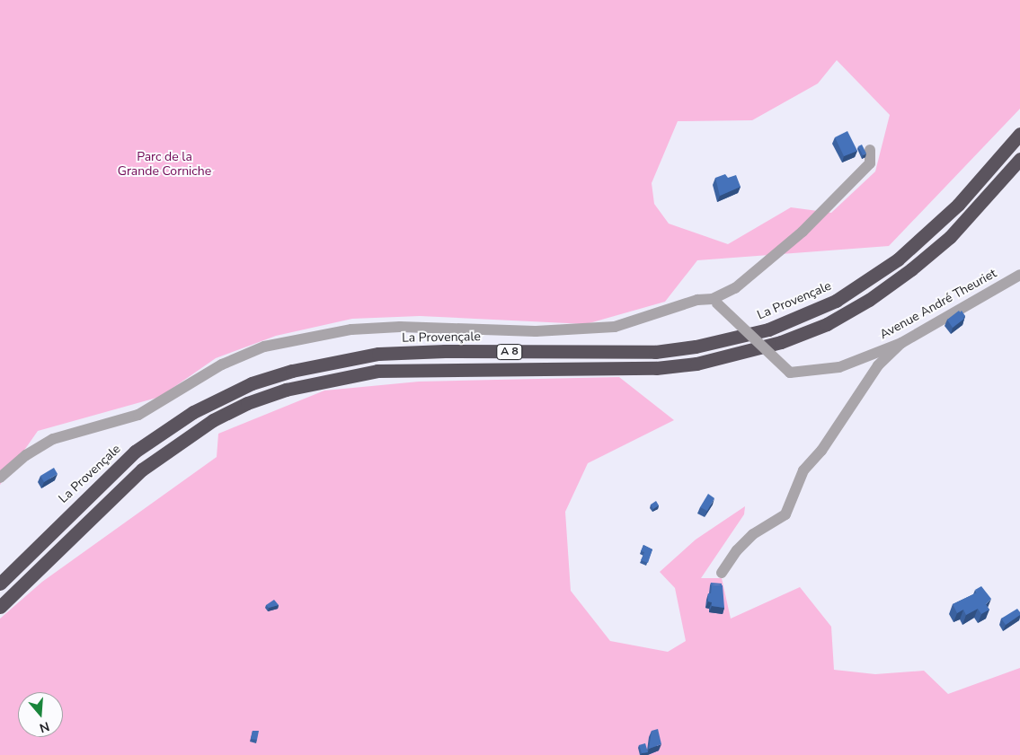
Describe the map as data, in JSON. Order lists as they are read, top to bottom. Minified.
{"streets":{"highway":["La Provençale","A 8"],"street":["Avenue André Theuriet"]},"parks":["Parc de la Grande Corniche"],"north":"bottom"}
